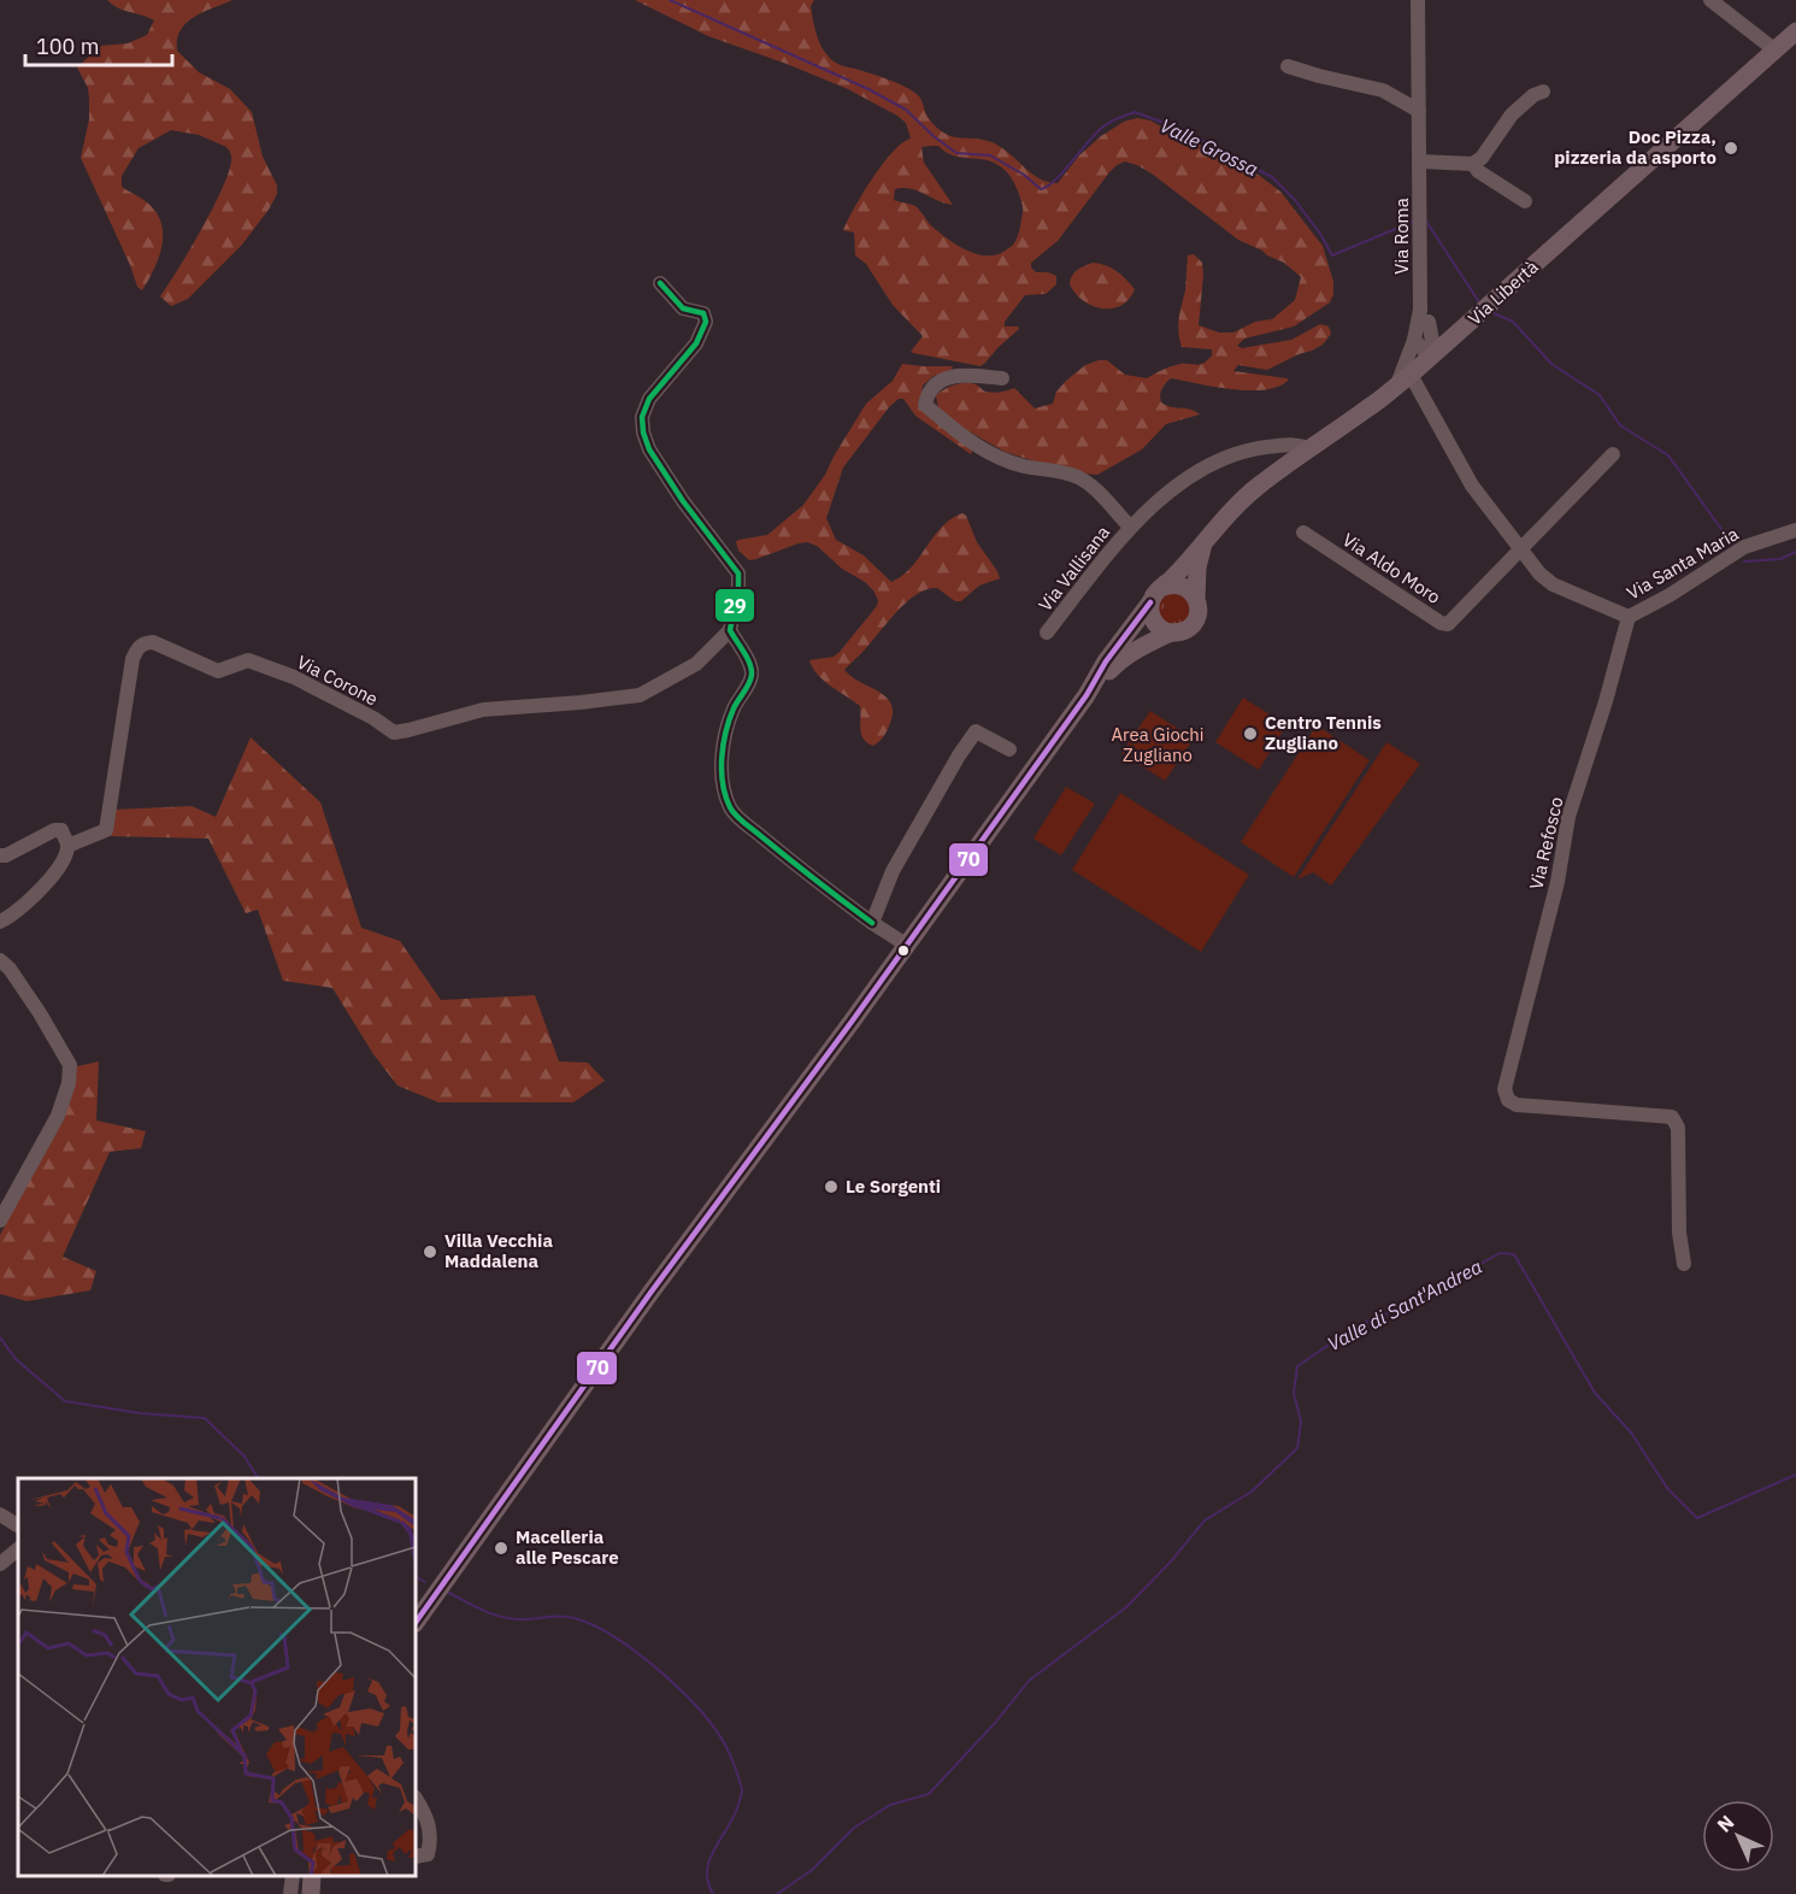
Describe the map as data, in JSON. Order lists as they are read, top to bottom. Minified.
{"streets":{"main road":["Via Libertà"],"street":["Via Roma","Via Santa Maria","Via Vallisana","Via Aldo Moro","Via Corone","Via Refosco"]},"crossings":[["Via Roma","Via Libertà"],["Via Libertà","Via Vallisana"],["Via Santa Maria","Via Refosco"]],"water":["Valle Grossa","Valle di Sant'Andrea"],"parks":["Area Giochi Zugliano"],"places":["Doc Pizza, pizzeria da asporto","Centro Tennis Zugliano","Le Sorgenti","Villa Vecchia Maddalena","Macelleria alle Pescare"],"lines":["transit line 29","transit line 70"],"scale_bar":"100 m","north":"top left"}
